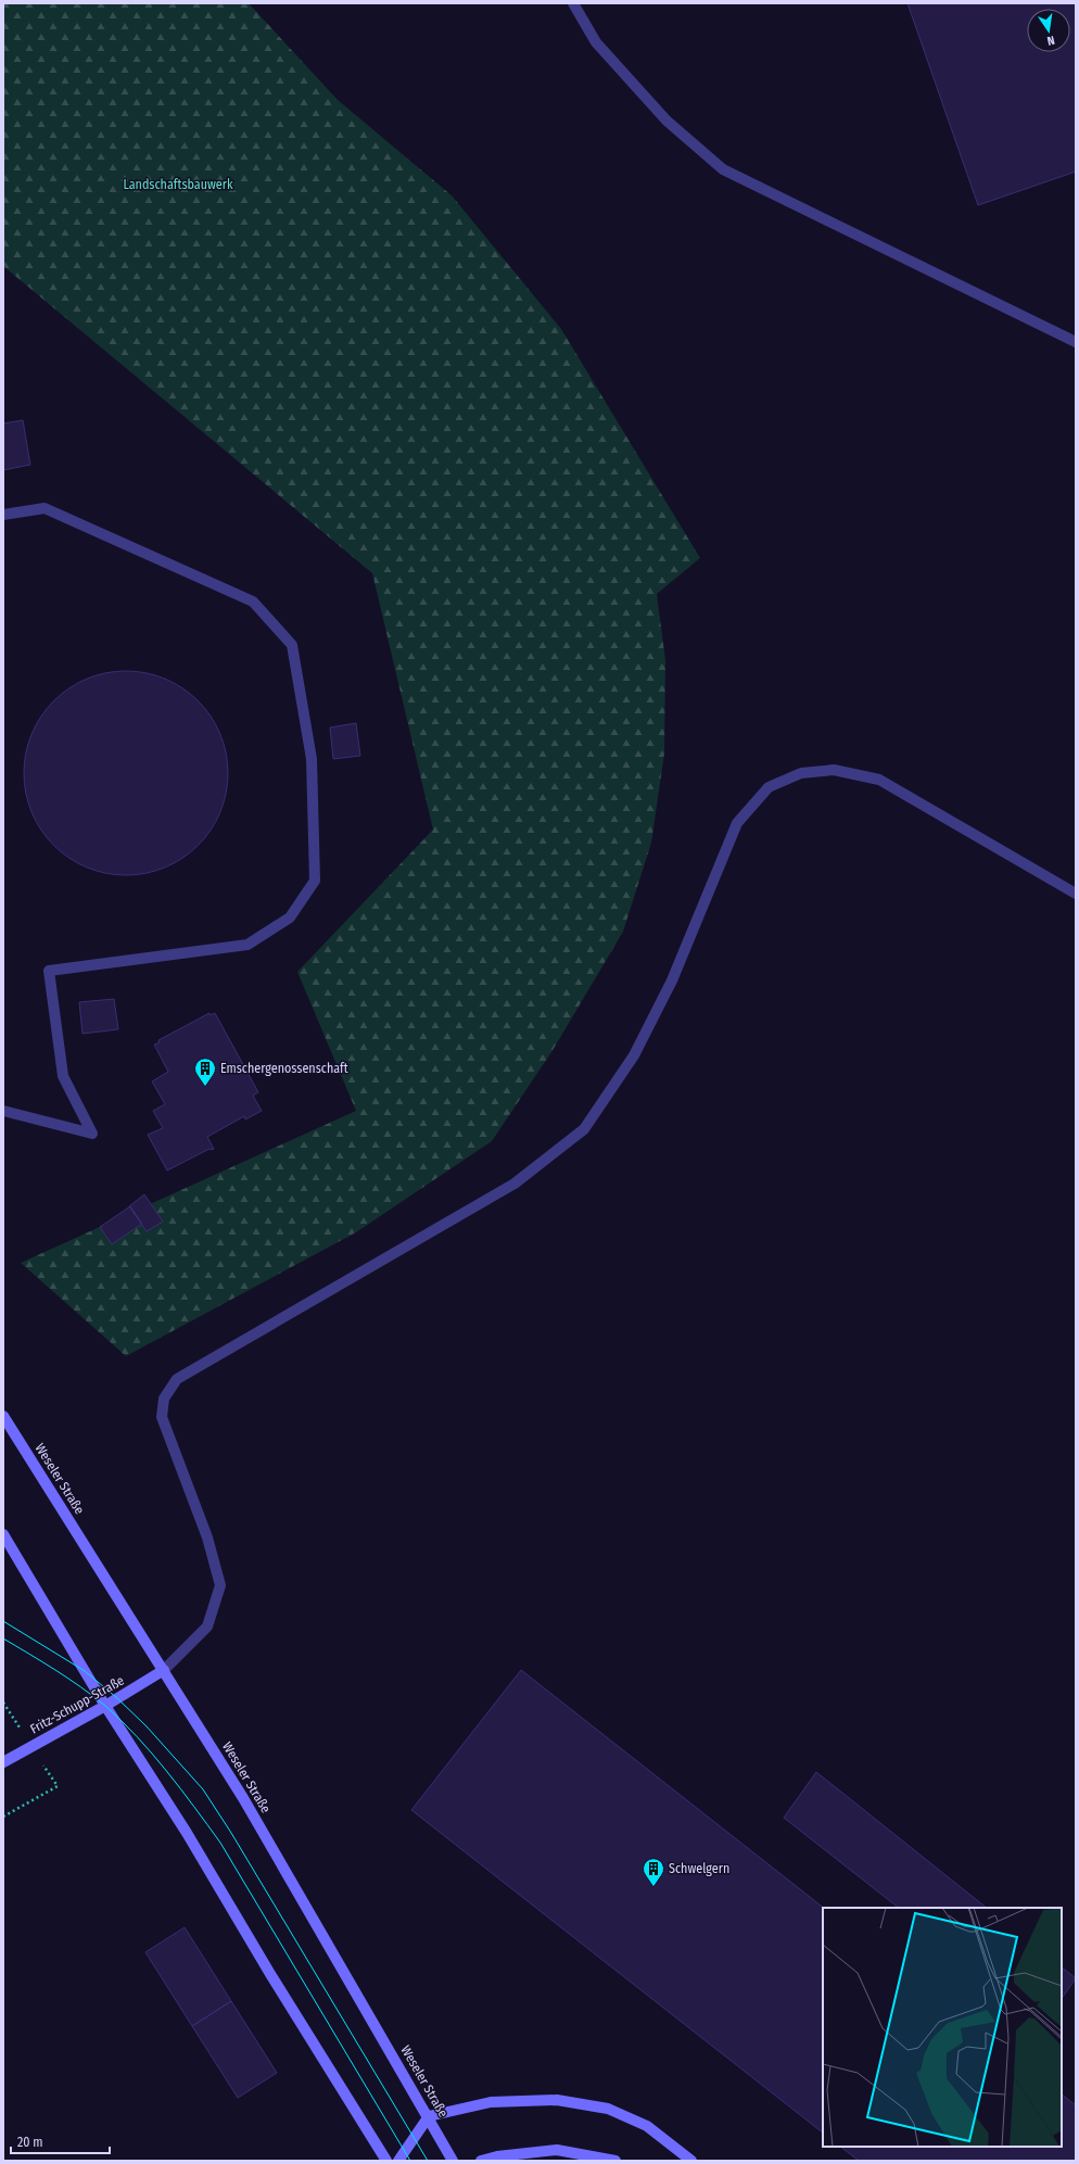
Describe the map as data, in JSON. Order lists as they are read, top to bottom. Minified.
{"streets":{"main road":["Weseler Straße","Fritz-Schupp-Straße"]},"crossings":[["Weseler Straße","Fritz-Schupp-Straße"]],"parks":["Landschaftsbauwerk"],"places":{"building":["Emschergenossenschaft","Schwelgern"]},"scale_bar":"20 m","north":"bottom"}
